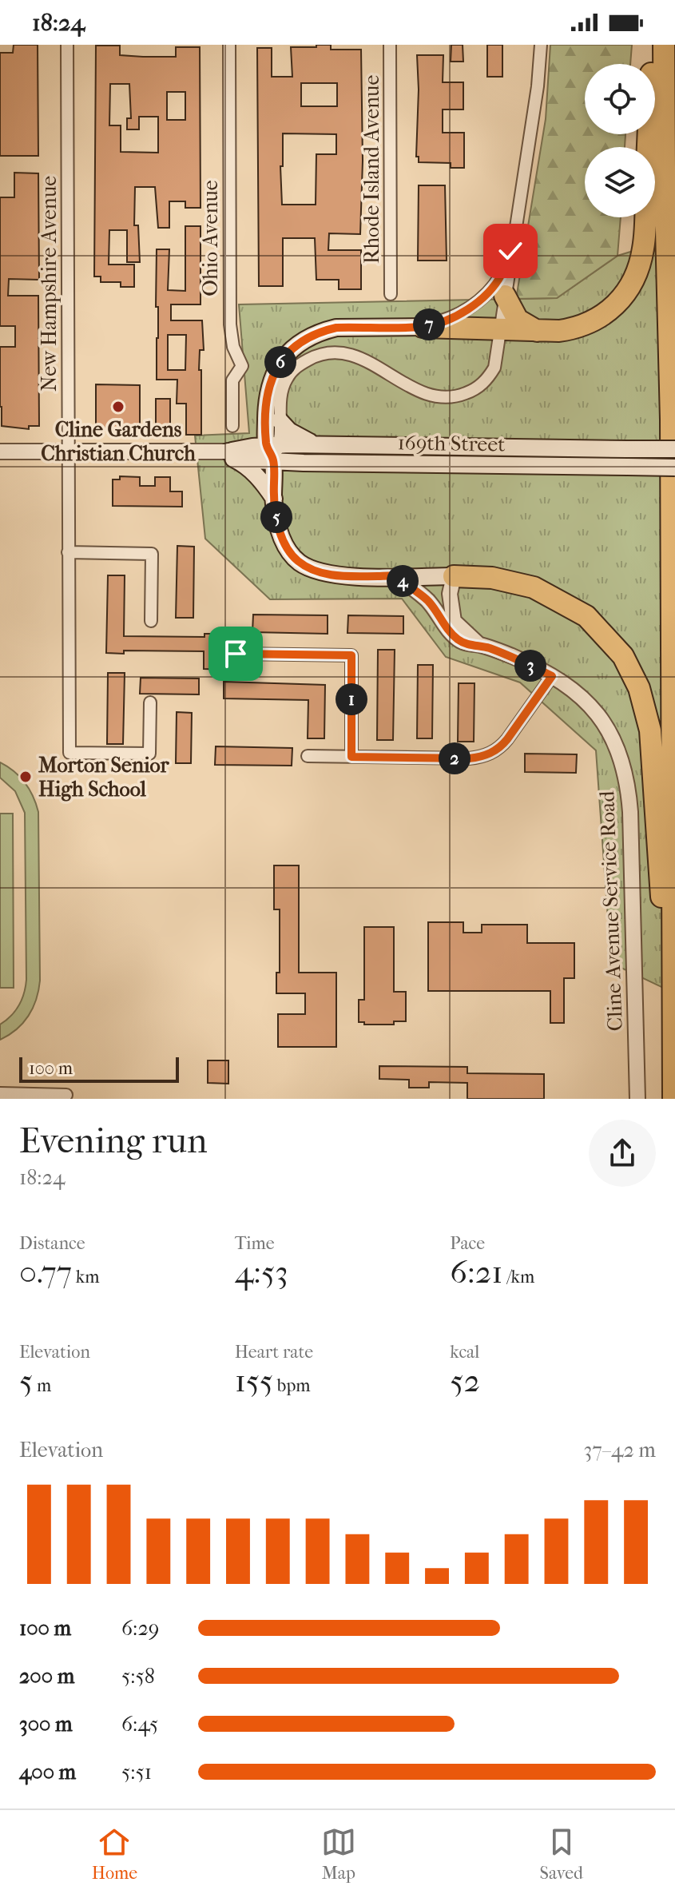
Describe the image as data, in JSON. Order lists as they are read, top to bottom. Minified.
{"streets":{"main road":["169th Street"],"street":["Rhode Island Avenue","Ohio Avenue","New Hampshire Avenue","Cline Avenue Service Road"]},"crossings":[["New Hampshire Avenue","169th Street"]],"places":["Cline Gardens Christian Church","Morton Senior High School"],"scale_bar":"100 m","page":{"status":"18:24","pins":["7","6","5","4","3","1","2"],"scale":"100 m","heading":["Evening run","18:24"],"stats":[["Distance","0.77 km"],["Time","4:53"],["Pace","6:21 /km"],["Elevation","5 m"],["Heart rate","155 bpm"],["kcal","52"]],"chart":["Elevation","37–42 m"],"list":[{"name":"100 m","note":"6:29"},{"name":"200 m","note":"5:58"},{"name":"300 m","note":"6:45"},{"name":"400 m","note":"5:51"}],"tabs":["Home","Map","Saved"]}}
